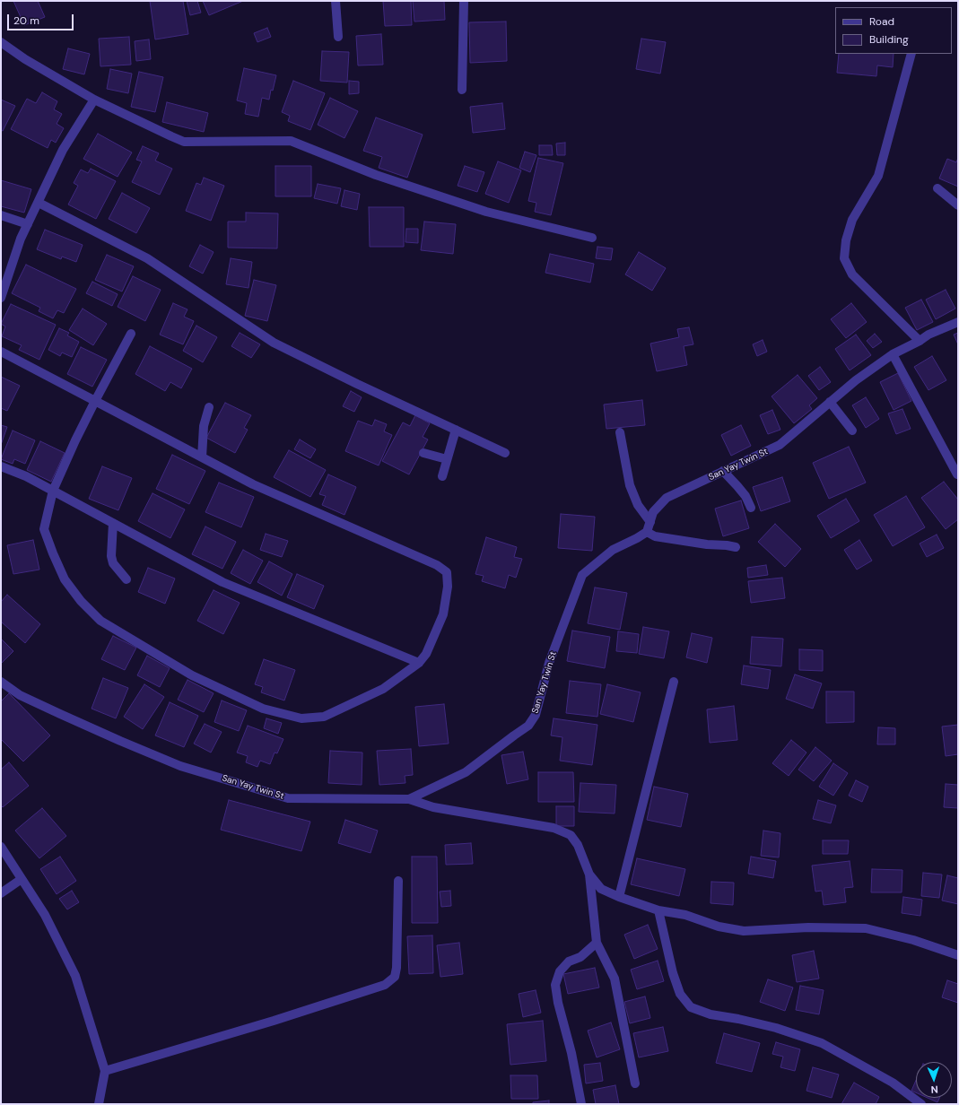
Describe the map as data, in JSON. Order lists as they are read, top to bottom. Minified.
{"streets":{"street":["San Yay Twin St"]},"legend":["Road","Building"],"scale_bar":"20 m","north":"bottom"}
